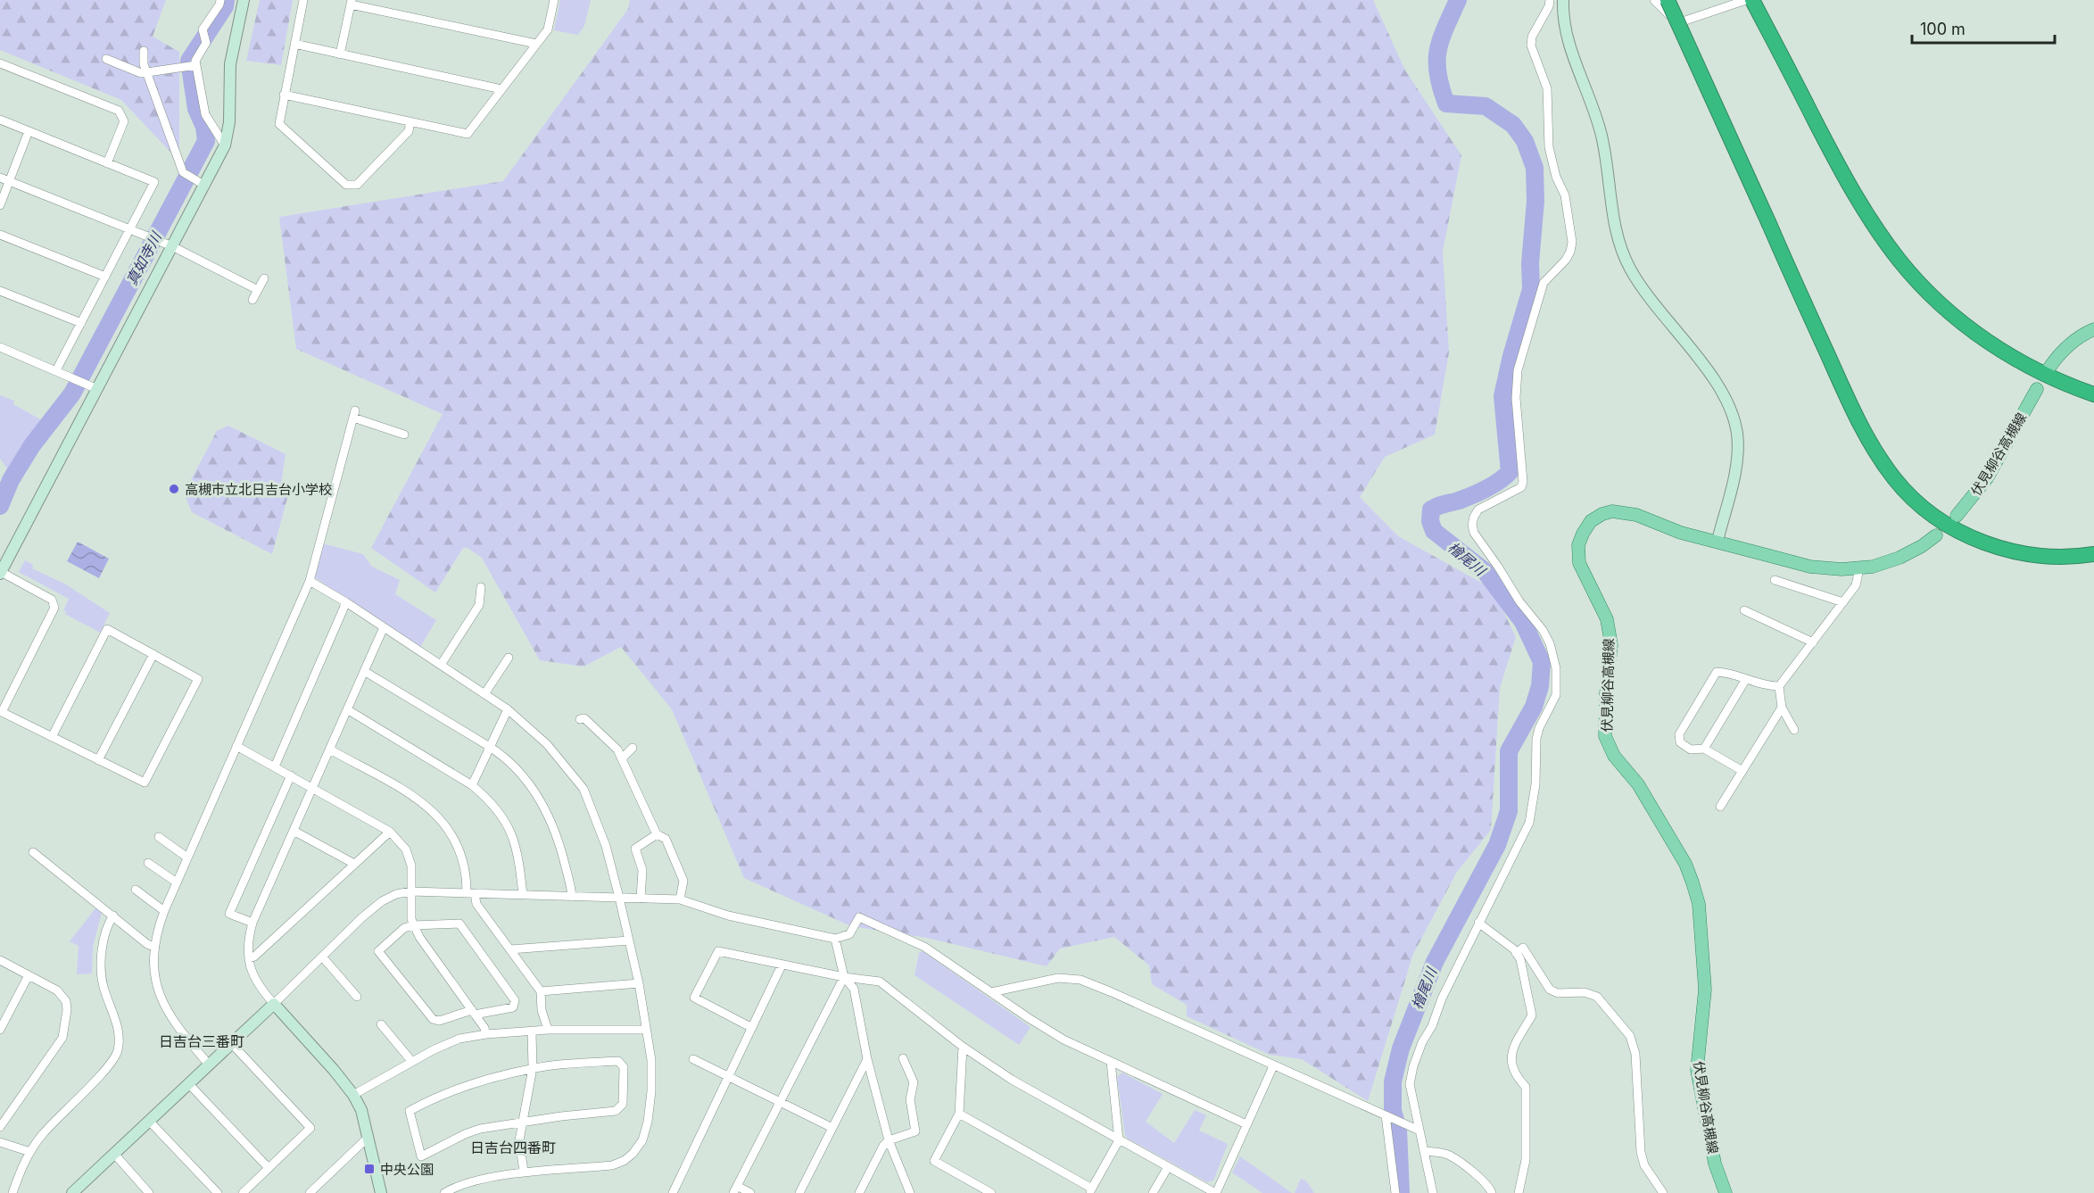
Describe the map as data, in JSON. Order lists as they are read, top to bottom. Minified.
{"streets":{"main road":["伏見柳谷高槻線"]},"districts":["日吉台三番町","日吉台四番町"],"water":["真如寺川","檜尾川"],"places":{"other":["高槻市立北日吉台小学校"],"transit":["中央公園"]},"scale_bar":"100 m"}
